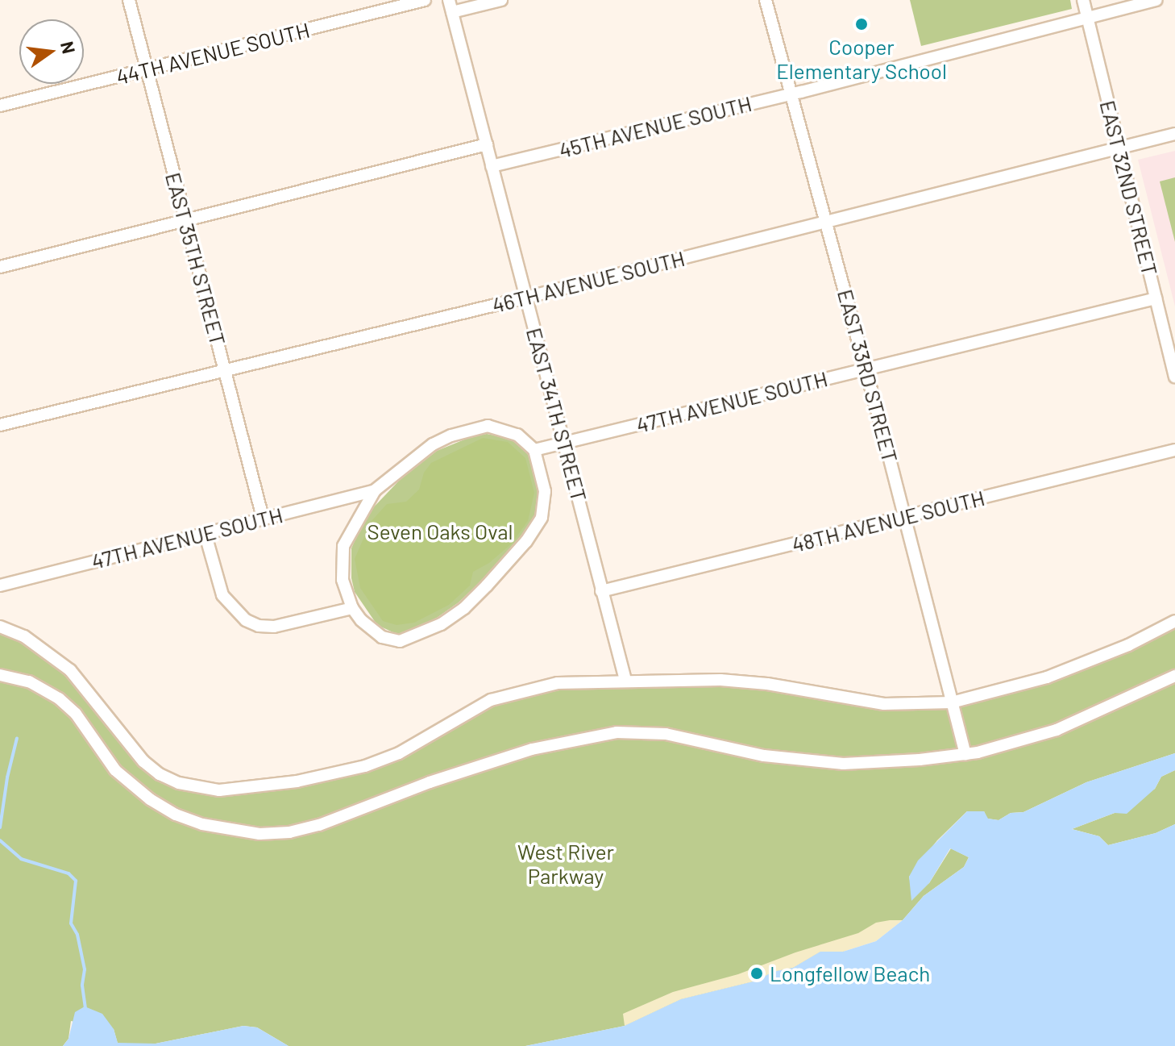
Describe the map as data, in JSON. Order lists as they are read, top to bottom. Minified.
{"streets":{"street":["44TH AVENUE SOUTH","45TH AVENUE SOUTH","EAST 32ND STREET","EAST 35TH STREET","46TH AVENUE SOUTH","EAST 33RD STREET","47TH AVENUE SOUTH","EAST 34TH STREET","48TH AVENUE SOUTH"]},"crossings":[["44TH AVENUE SOUTH","EAST 35TH STREET"],["45TH AVENUE SOUTH","EAST 32ND STREET"],["45TH AVENUE SOUTH","EAST 33RD STREET"],["45TH AVENUE SOUTH","EAST 34TH STREET"],["EAST 32ND STREET","46TH AVENUE SOUTH"],["EAST 32ND STREET","47TH AVENUE SOUTH"],["EAST 35TH STREET","46TH AVENUE SOUTH"],["EAST 35TH STREET","47TH AVENUE SOUTH"],["46TH AVENUE SOUTH","EAST 33RD STREET"],["46TH AVENUE SOUTH","EAST 34TH STREET"],["EAST 33RD STREET","47TH AVENUE SOUTH"],["EAST 33RD STREET","48TH AVENUE SOUTH"],["47TH AVENUE SOUTH","EAST 34TH STREET"],["EAST 34TH STREET","48TH AVENUE SOUTH"]],"parks":["Seven Oaks Oval","West River Parkway"],"places":["Cooper Elementary School","Longfellow Beach"],"north":"right"}
